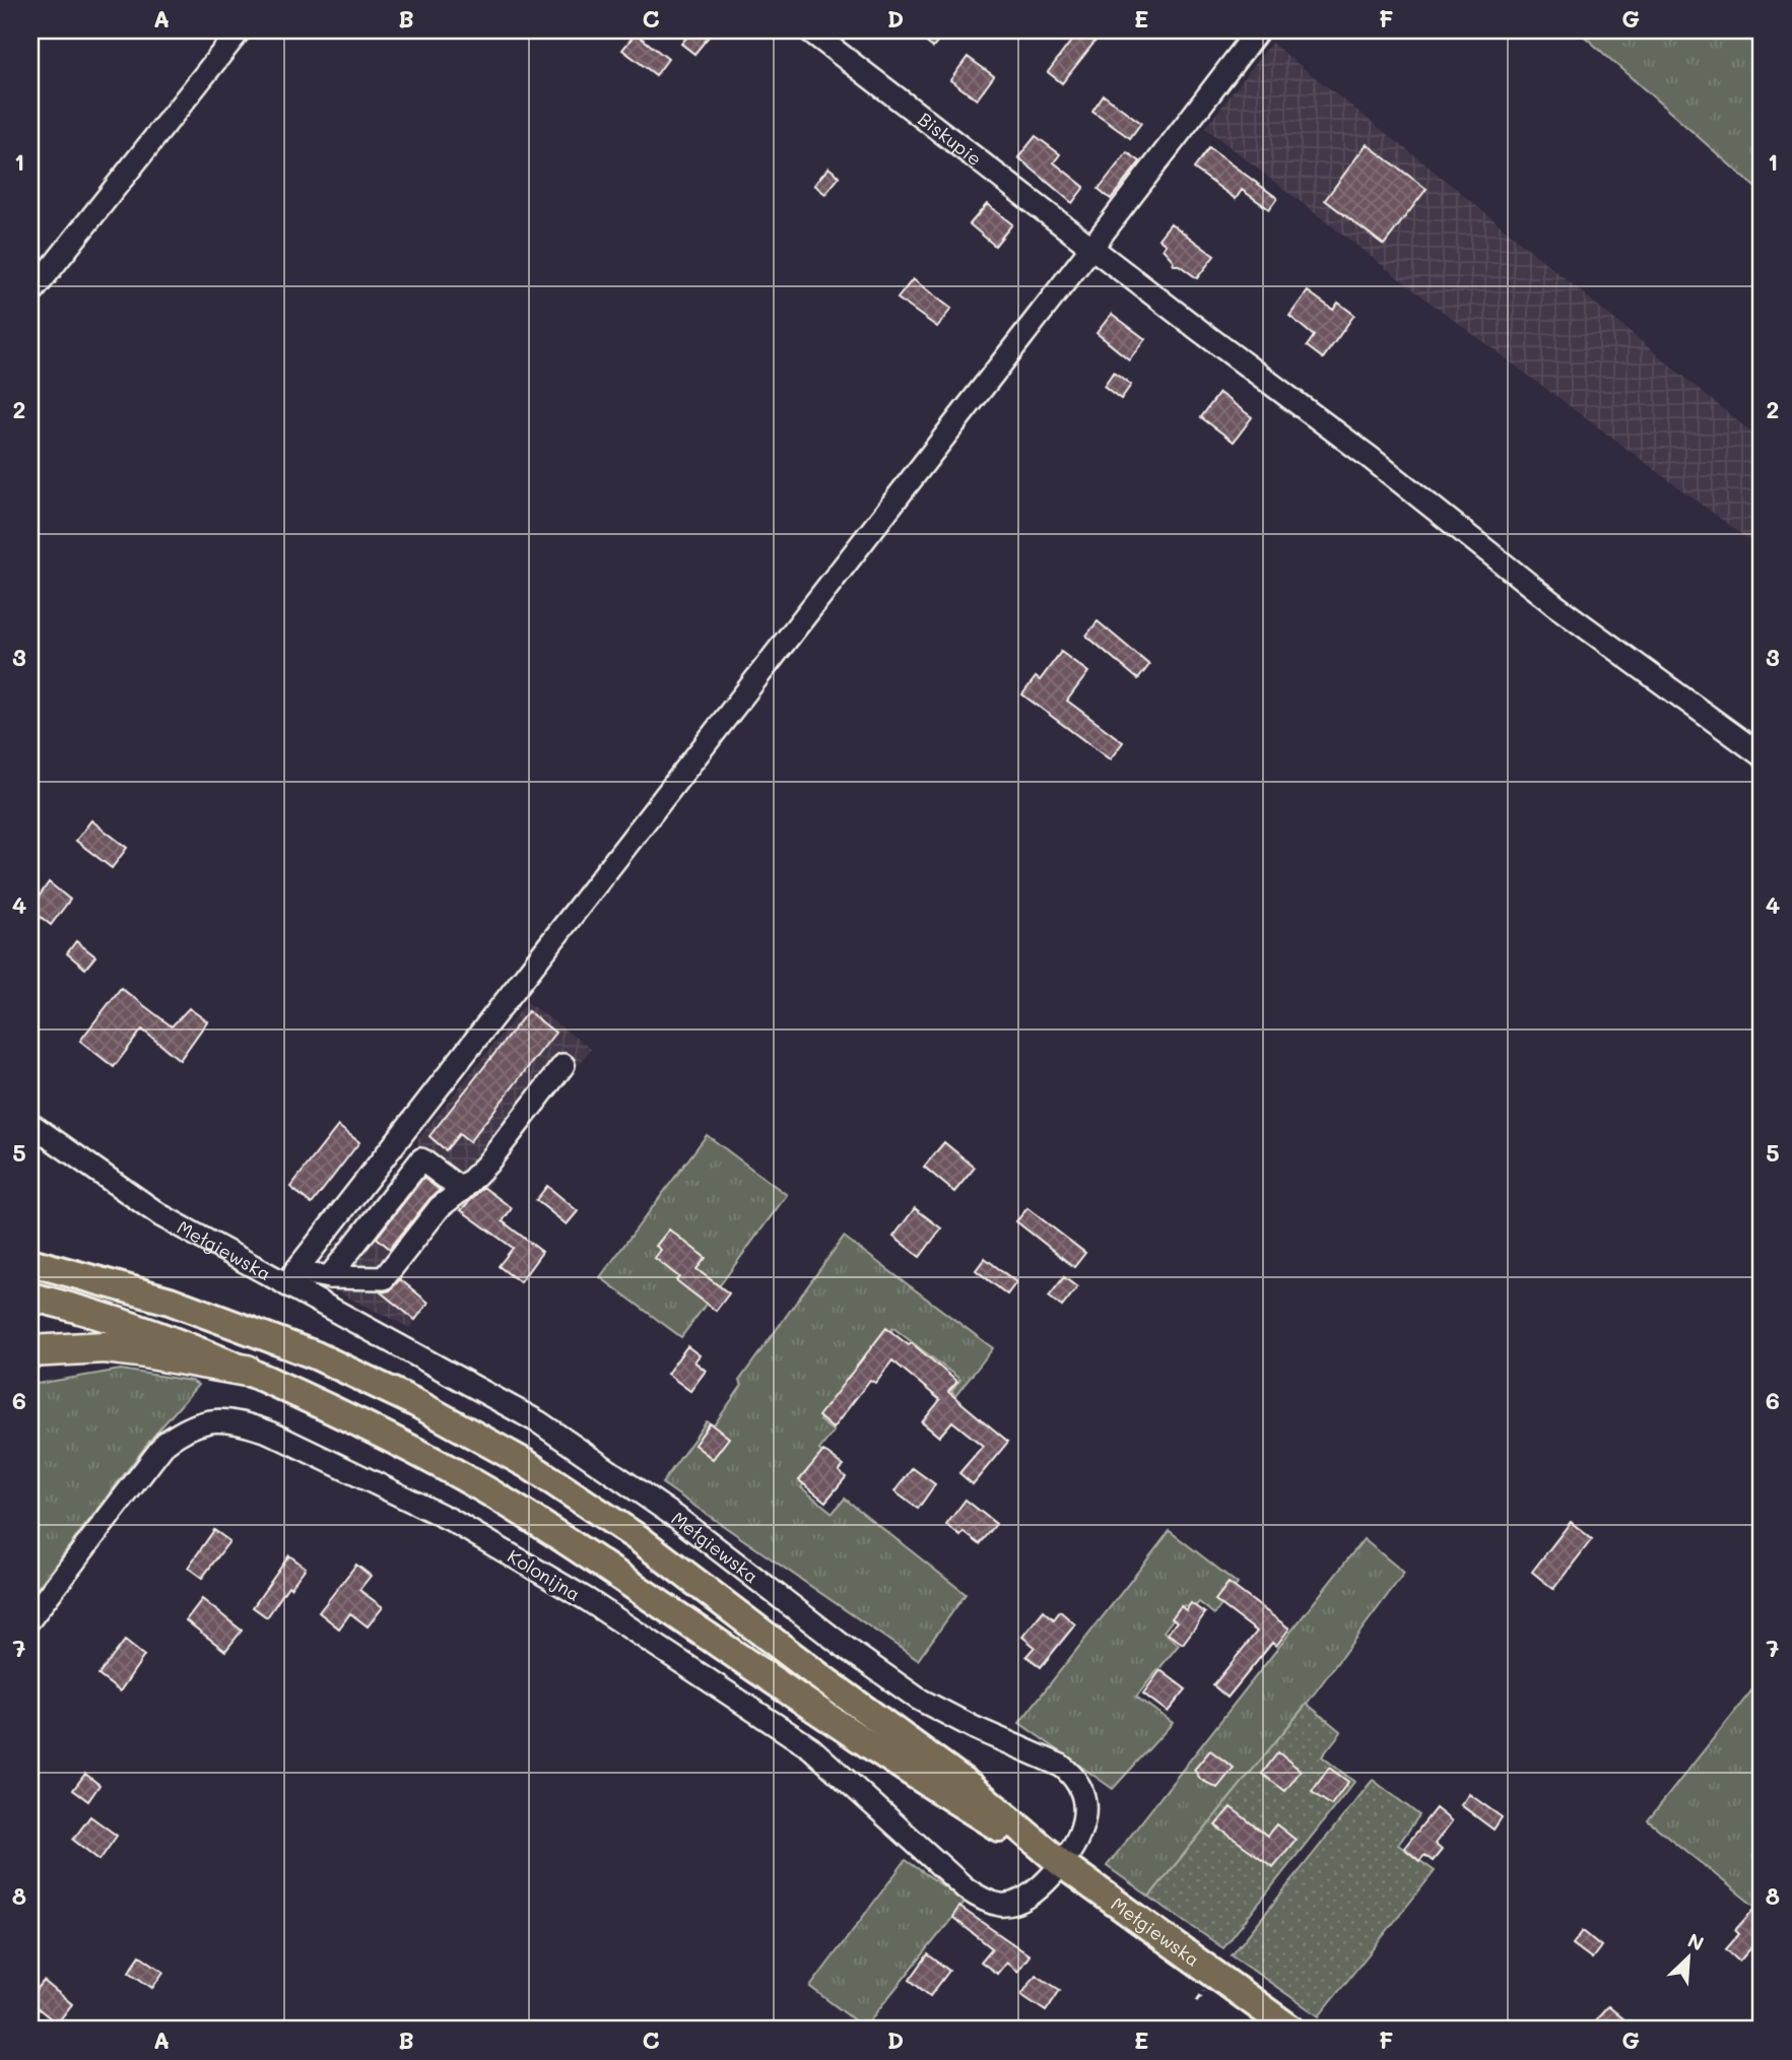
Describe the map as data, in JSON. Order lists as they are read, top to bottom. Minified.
{"streets":{"main road":["Mełgiewska"],"street":["Biskupie","Kolonijna"]},"crossings":[["Mełgiewska","Kolonijna"]],"north":"top right","grid":{"columns":["A","B","C","D","E","F","G"],"rows":["1","2","3","4","5","6","7","8"]}}
